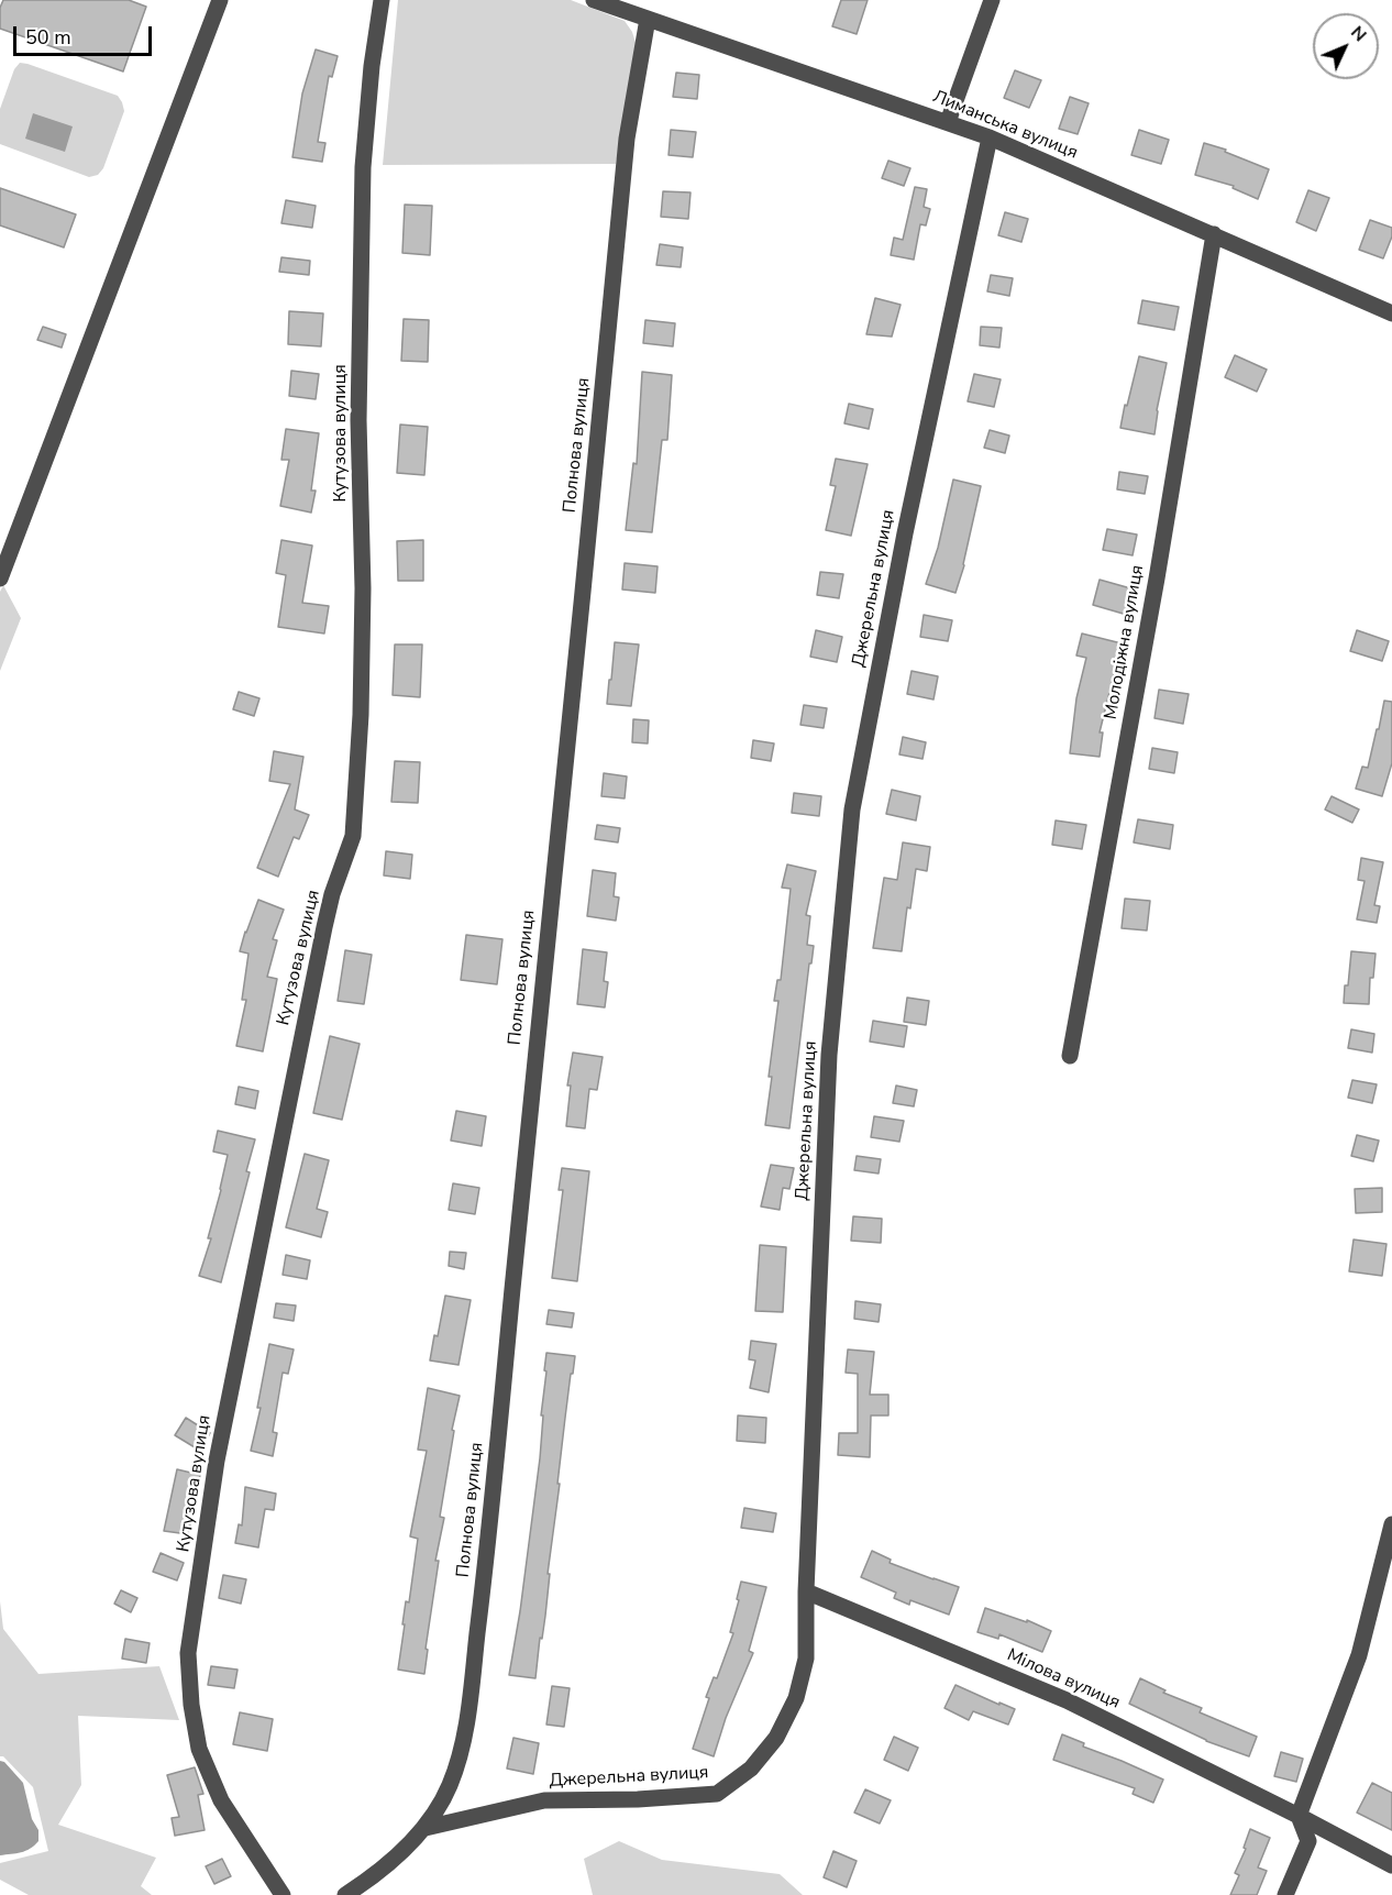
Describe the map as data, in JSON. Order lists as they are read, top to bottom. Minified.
{"streets":{"street":["Лиманська вулиця","Кутузова вулиця","Полнова вулиця","Джерельна вулиця","Молодіжна вулиця","Мілова вулиця"]},"crossings":[["Лиманська вулиця","Полнова вулиця"],["Лиманська вулиця","Джерельна вулиця"],["Лиманська вулиця","Молодіжна вулиця"],["Полнова вулиця","Джерельна вулиця"],["Джерельна вулиця","Мілова вулиця"]],"scale_bar":"50 m","north":"top right"}
